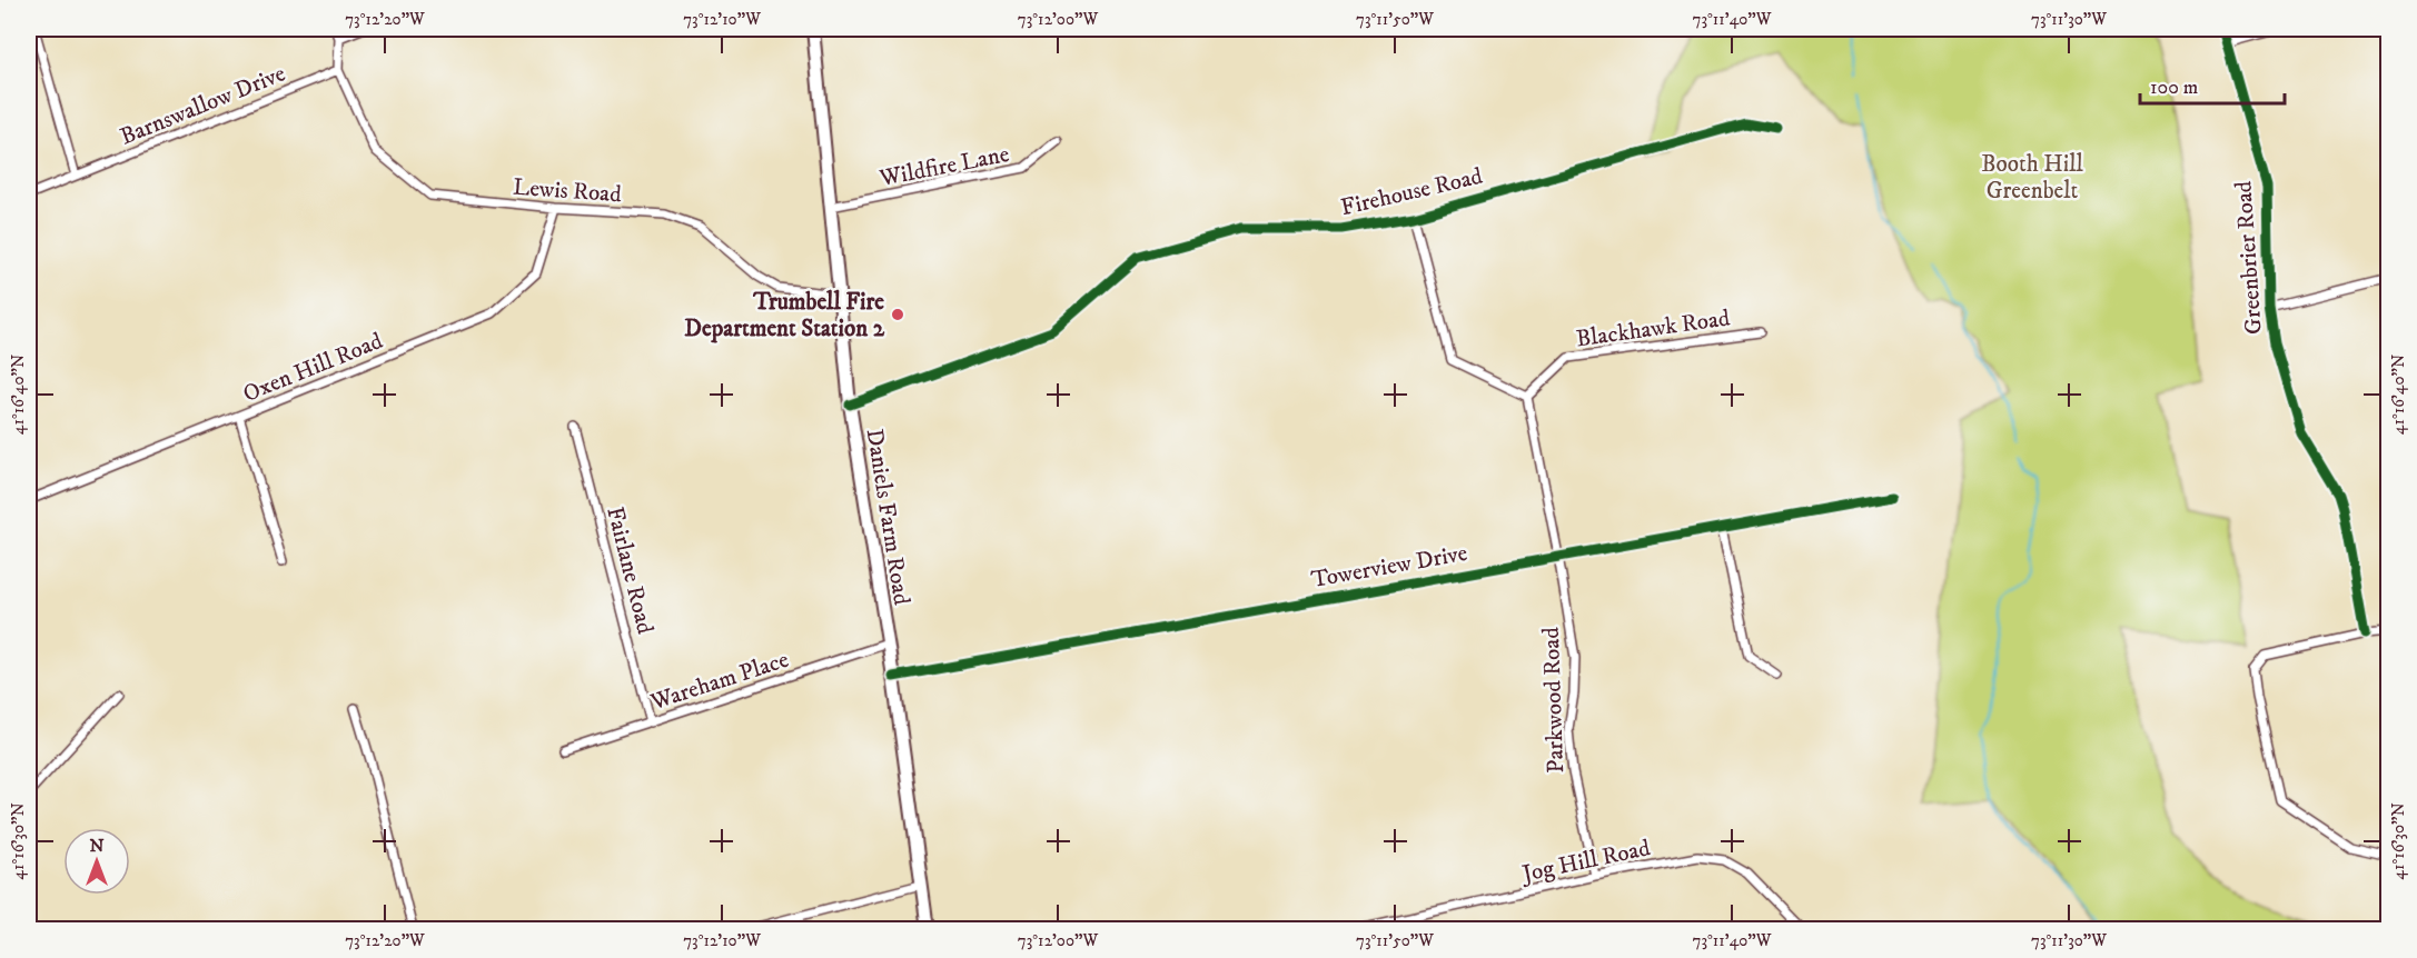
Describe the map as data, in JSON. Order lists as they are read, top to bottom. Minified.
{"streets":{"main road":["Daniels Farm Road"],"street":["Barnswallow Drive","Wildfire Lane","Lewis Road","Firehouse Road","Greenbrier Road","Blackhawk Road","Oxen Hill Road","Towerview Drive","Fairlane Road","Wareham Place","Parkwood Road","Jog Hill Road"]},"crossings":[["Barnswallow Drive","Lewis Road"],["Wildfire Lane","Daniels Farm Road"],["Lewis Road","Oxen Hill Road"],["Lewis Road","Daniels Farm Road"],["Firehouse Road","Daniels Farm Road"],["Blackhawk Road","Parkwood Road"],["Daniels Farm Road","Towerview Drive"],["Daniels Farm Road","Wareham Place"],["Towerview Drive","Parkwood Road"],["Fairlane Road","Wareham Place"],["Parkwood Road","Jog Hill Road"]],"parks":["Booth Hill Greenbelt"],"places":["Trumbell Fire Department Station 2"],"scale_bar":"100 m","north":"top","coordinates":["73°12'20\"W","73°12'10\"W","73°12'00\"W","73°11'50\"W","73°11'40\"W","73°11'30\"W","41°16'40\"N","41°16'30\"N"]}
